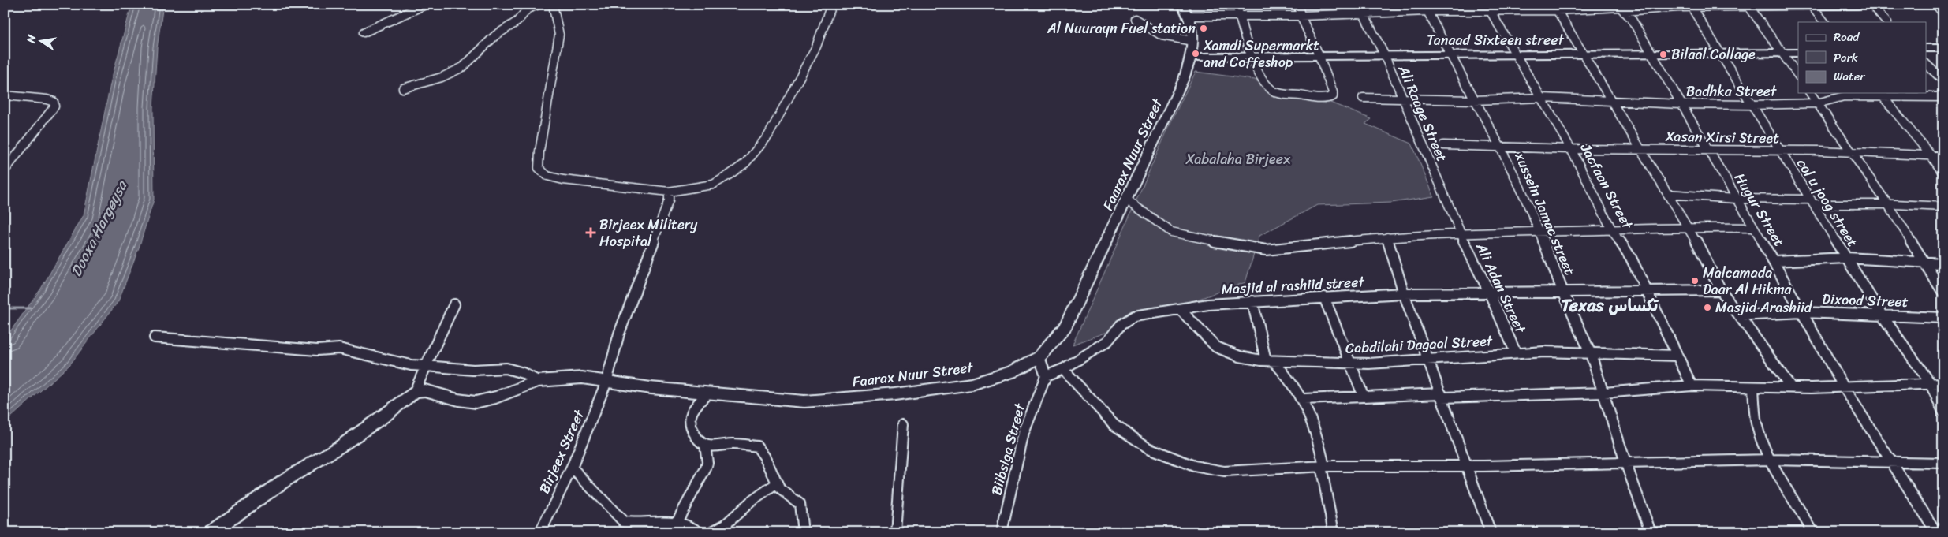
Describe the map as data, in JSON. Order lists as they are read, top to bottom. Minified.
{"streets":{"main road":["Tanaad Sixteen street","Faarax Nuur Street"],"street":["Badhka Street","Ali Raage Street","Xasan Xirsi Street","Jacfaan Street","col u joog street","Hugur Street","xussein Jamac street","Masjid al rashiid street","Ali Adan Street","Dixood Street","Cabdilahi Dagaal Street","Biibsiga Street","Birjeex Street"]},"crossings":[["Tanaad Sixteen street","Ali Raage Street"],["Tanaad Sixteen street","Faarax Nuur Street"],["Tanaad Sixteen street","Jacfaan Street"],["Tanaad Sixteen street","col u joog street"],["Tanaad Sixteen street","Hugur Street"],["Tanaad Sixteen street","xussein Jamac street"],["Badhka Street","Ali Raage Street"],["Badhka Street","Jacfaan Street"],["Badhka Street","col u joog street"],["Badhka Street","Hugur Street"],["Badhka Street","xussein Jamac street"],["Ali Raage Street","Ali Adan Street"],["Xasan Xirsi Street","Jacfaan Street"],["Xasan Xirsi Street","col u joog street"],["Xasan Xirsi Street","Hugur Street"],["Xasan Xirsi Street","xussein Jamac street"],["Faarax Nuur Street","Birjeex Street"],["Jacfaan Street","Masjid al rashiid street"],["Jacfaan Street","Cabdilahi Dagaal Street"],["col u joog street","Dixood Street"],["Hugur Street","Dixood Street"],["xussein Jamac street","Masjid al rashiid street"],["xussein Jamac street","Cabdilahi Dagaal Street"],["Masjid al rashiid street","Ali Adan Street"],["Masjid al rashiid street","Cabdilahi Dagaal Street"],["Masjid al rashiid street","Biibsiga Street"],["Ali Adan Street","Cabdilahi Dagaal Street"]],"districts":["Texas تكساس"],"water":["Dooxa Hargeysa"],"parks":["Xabalaha Birjeex"],"places":{"other":["Al Nuurayn Fuel station","Xamdi Supermarkt and Coffeshop","Bilaal Collage","Malcamada Daar Al Hikma","Masjid Arashiid"],"health":["Birjeex Militery Hospital"]},"legend":["Road","Park","Water"],"north":"left"}
